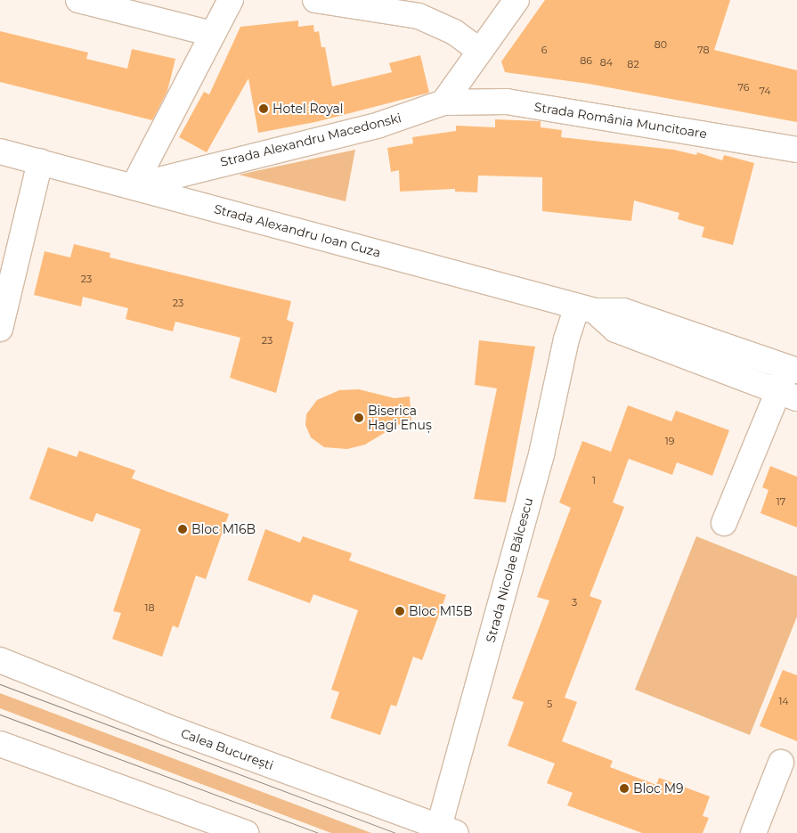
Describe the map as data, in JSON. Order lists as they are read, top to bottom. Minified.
{"streets":{"street":["Strada România Muncitoare","Strada Alexandru Macedonski","Strada Alexandru Ioan Cuza","Strada Nicolae Bălcescu","Calea București"]},"crossings":[["Strada România Muncitoare","Strada Alexandru Macedonski"],["Strada Alexandru Macedonski","Strada Alexandru Ioan Cuza"],["Strada Alexandru Ioan Cuza","Strada Nicolae Bălcescu"],["Strada Nicolae Bălcescu","Calea București"]],"places":["Hotel Royal","Biserica Hagi Enuș","Bloc M16B","Bloc M15B","Bloc M9"],"house_numbers":["80","6","78","86","84","82","76","74","23","23","23","19","1","17","3","18","14","5"]}
